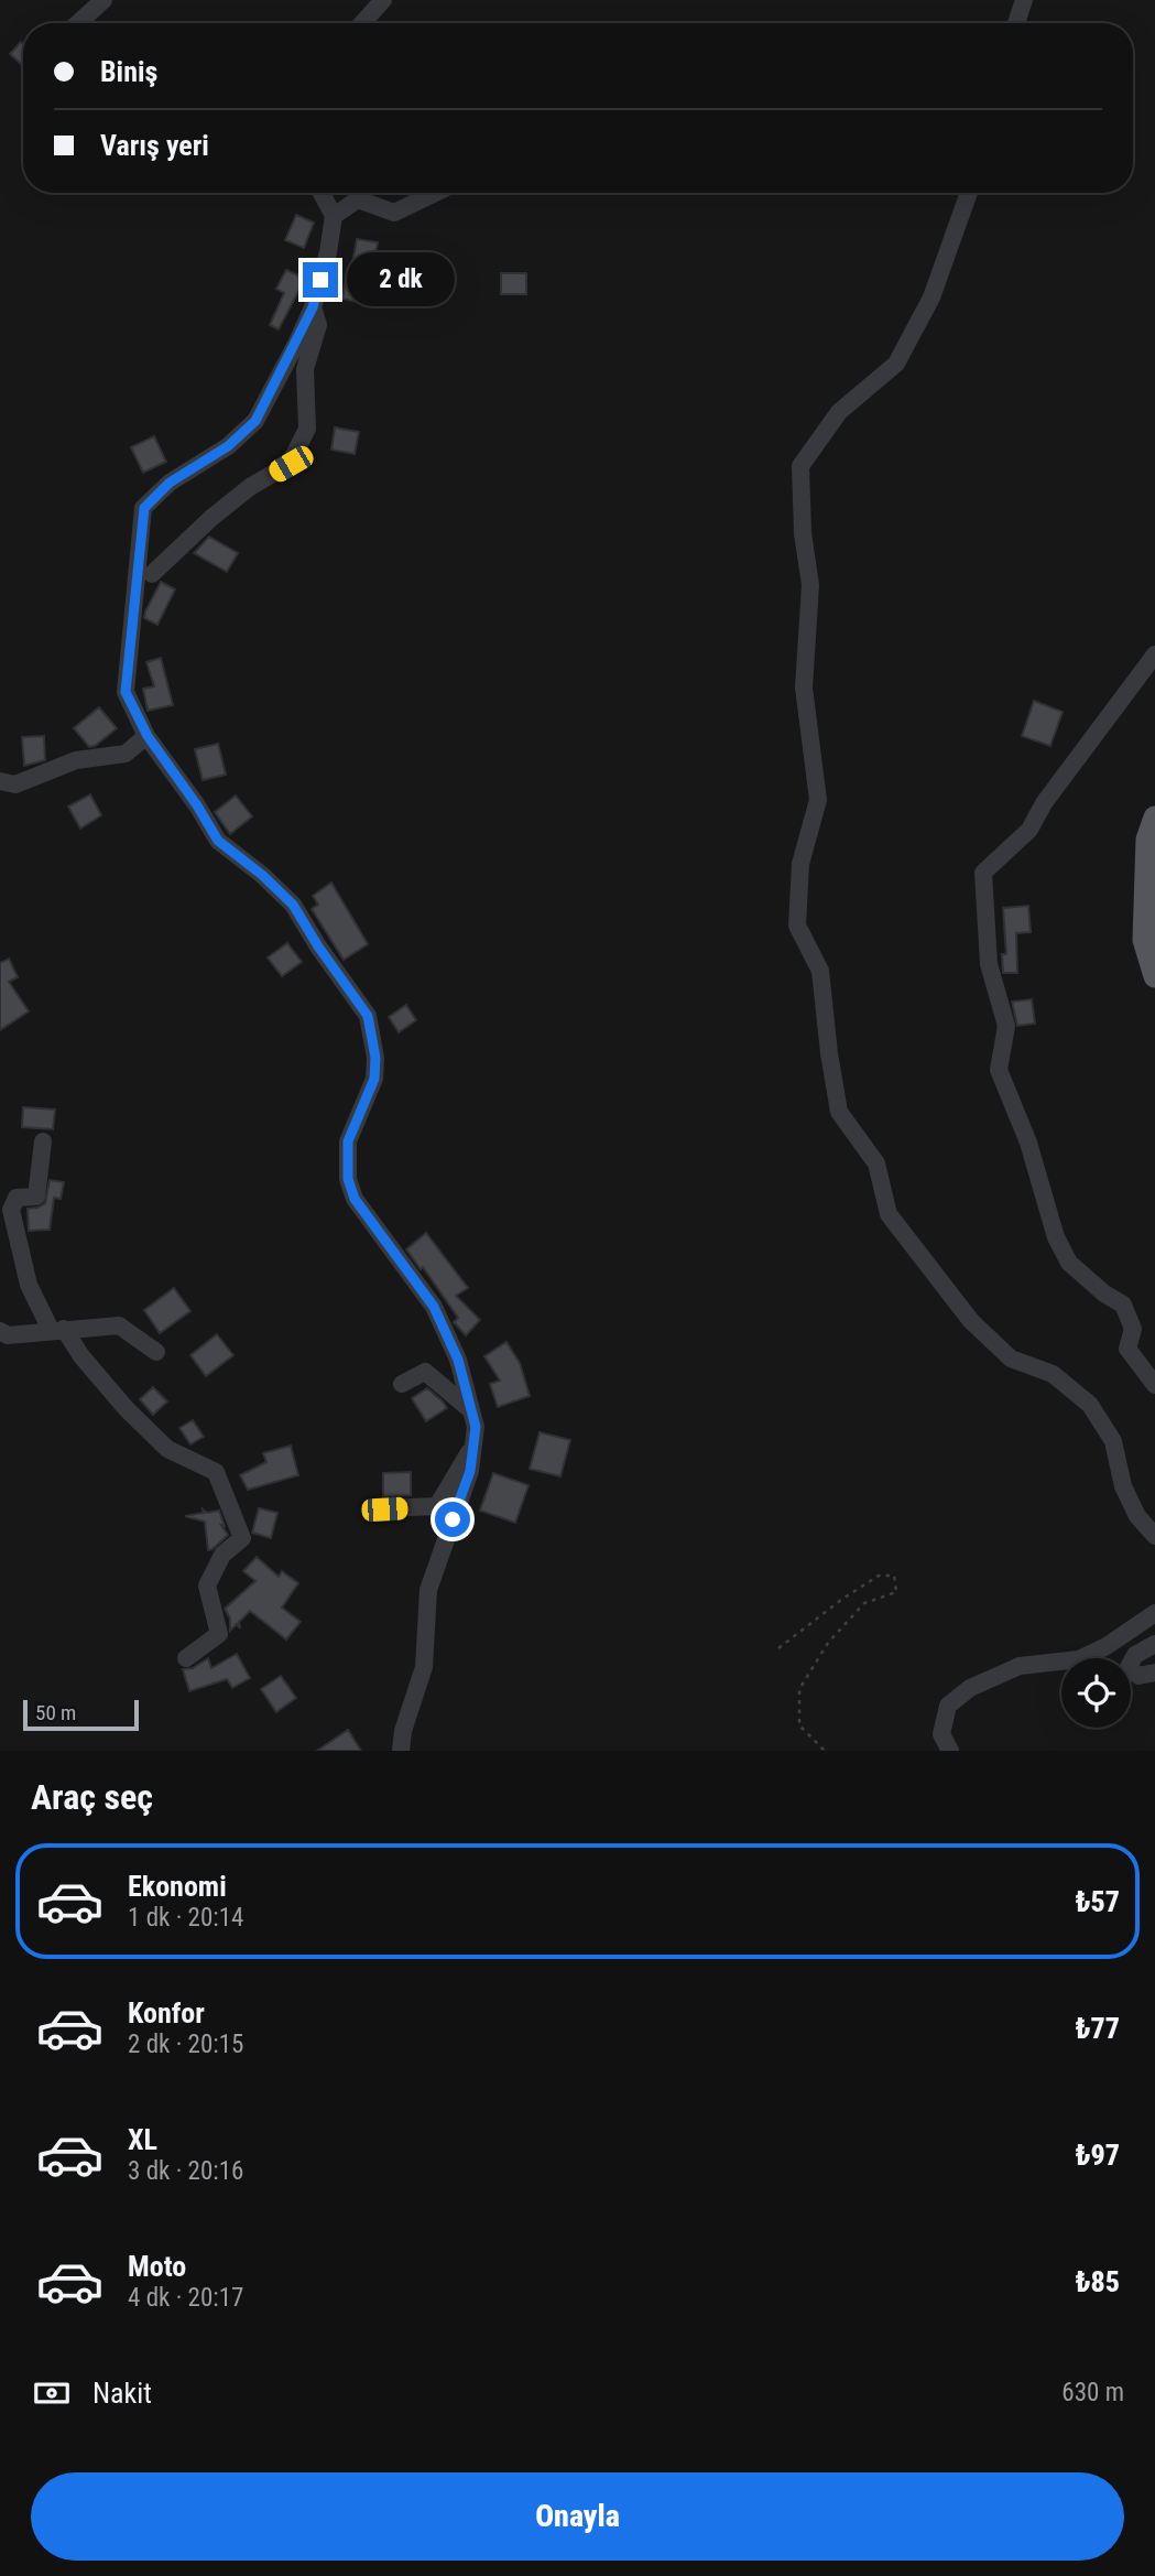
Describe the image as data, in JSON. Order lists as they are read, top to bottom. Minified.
{"scale_bar":"50 m","page":{"banner":["Biniş","Varış yeri"],"bubble":"2 dk","scale":"50 m","heading":"Araç seç","list":[{"name":"Ekonomi","note":"1 dk · 20:14","value":"₺57"},{"name":"Konfor","note":"2 dk · 20:15","value":"₺77"},{"name":"XL","note":"3 dk · 20:16","value":"₺97"},{"name":"Moto","note":"4 dk · 20:17","value":"₺85"}],"pay":["Nakit","630 m"],"buttons":"Onayla"}}
